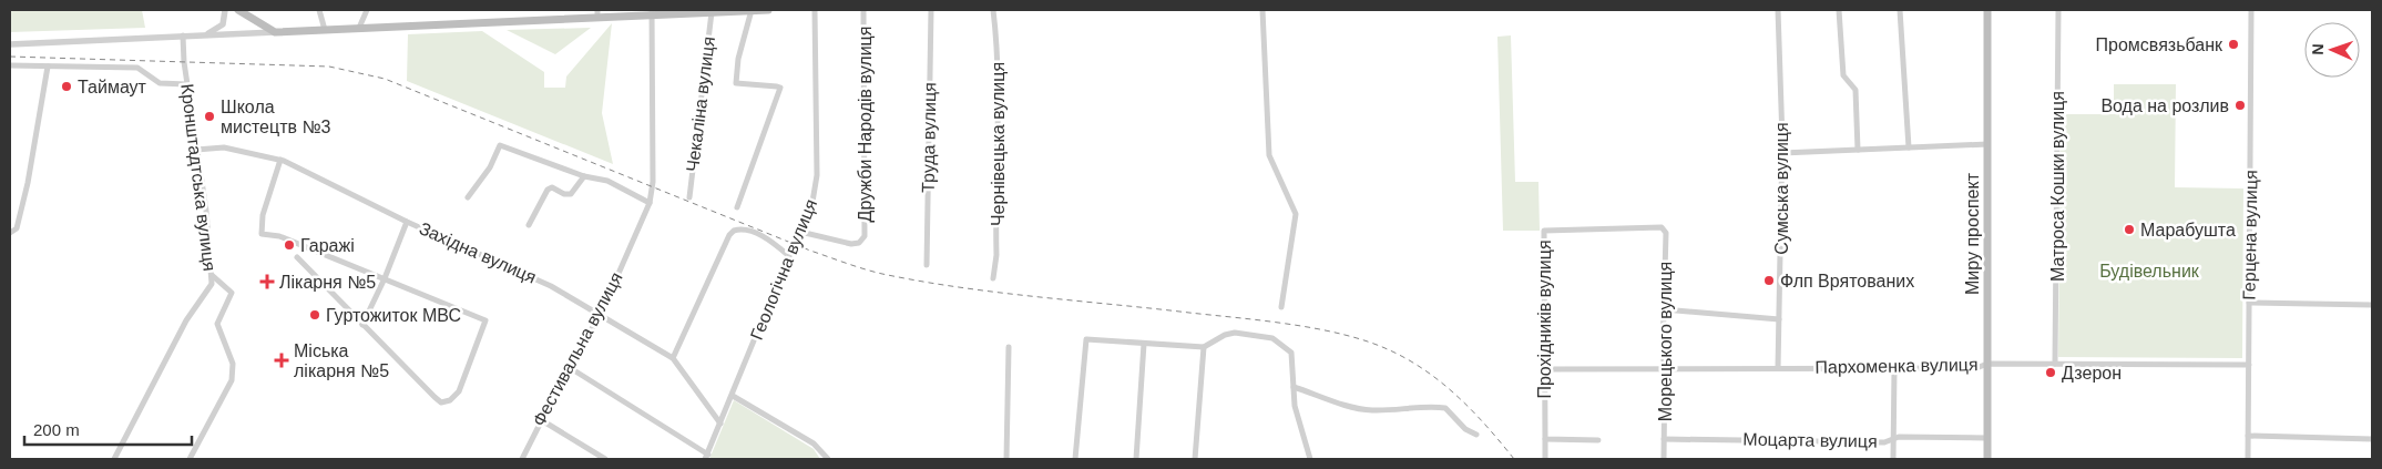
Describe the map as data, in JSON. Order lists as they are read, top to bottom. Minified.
{"streets":{"main road":["Миру проспект"],"street":["Чекаліна вулиця","Дружби Народів вулиця","Труда вулиця","Чернівецька вулиця","Кронштадтська вулиця","Матроса Кошки вулиця","Сумська вулиця","Герцена вулиця","Західна вулиця","Геологічна вулиця","Прохідників вулиця","Морецького вулиця","Фестивальна вулиця","Пархоменка вулиця","Моцарта вулиця"]},"crossings":[["Дружби Народів вулиця","Геологічна вулиця"],["Кронштадтська вулиця","Західна вулиця"],["Матроса Кошки вулиця","Пархоменка вулиця"],["Сумська вулиця","Пархоменка вулиця"],["Миру проспект","Пархоменка вулиця"],["Миру проспект","Моцарта вулиця"],["Герцена вулиця","Пархоменка вулиця"],["Західна вулиця","Геологічна вулиця"],["Західна вулиця","Фестивальна вулиця"],["Прохідників вулиця","Морецького вулиця"],["Прохідників вулиця","Пархоменка вулиця"],["Морецького вулиця","Пархоменка вулиця"],["Морецького вулиця","Моцарта вулиця"]],"parks":["Будівельник"],"places":{"other":["Промсвязьбанк","Таймаут","Вода на розлив","Школа мистецтв №3","Марабушта","Гаражі","Флп Врятованих","Гуртожиток МВС","Дзерон"],"health":["Лікарня №5","Міська лікарня №5"]},"scale_bar":"200 m","north":"left"}
